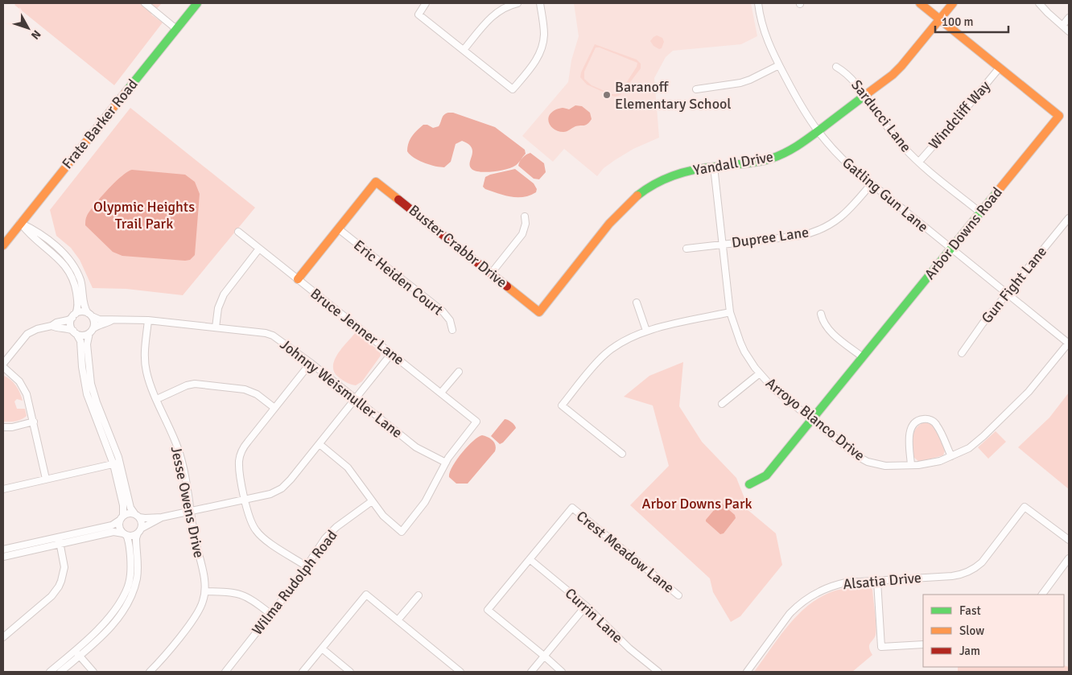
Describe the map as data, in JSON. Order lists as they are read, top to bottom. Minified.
{"streets":{"street":["Windcliff Way","Sarducci Lane","Frate Barker Road","Yandall Drive","Gatling Gun Lane","Arbor Downs Road","Dupree Lane","Buster Crabbr Drive","Eric Heiden Court","Gun Fight Lane","Bruce Jenner Lane","Johnny Weismuller Lane","Arroyo Blanco Drive","Jesse Owens Drive","Crest Meadow Lane","Alsatia Drive","Wilma Rudolph Road","Currin Lane"]},"crossings":[["Windcliff Way","Sarducci Lane"],["Windcliff Way","Arbor Downs Road"],["Sarducci Lane","Yandall Drive"],["Sarducci Lane","Arbor Downs Road"],["Yandall Drive","Gatling Gun Lane"],["Yandall Drive","Arbor Downs Road"],["Yandall Drive","Buster Crabbr Drive"],["Yandall Drive","Arroyo Blanco Drive"],["Gatling Gun Lane","Arbor Downs Road"],["Gatling Gun Lane","Dupree Lane"],["Gatling Gun Lane","Gun Fight Lane"],["Gatling Gun Lane","Arroyo Blanco Drive"],["Arbor Downs Road","Arroyo Blanco Drive"],["Dupree Lane","Arroyo Blanco Drive"],["Buster Crabbr Drive","Eric Heiden Court"],["Bruce Jenner Lane","Johnny Weismuller Lane"],["Johnny Weismuller Lane","Jesse Owens Drive"],["Crest Meadow Lane","Currin Lane"]],"parks":["Olypmic Heights Trail Park","Arbor Downs Park"],"places":["Baranoff Elementary School"],"legend":["Fast","Slow","Jam"],"scale_bar":"100 m","north":"bottom right"}
